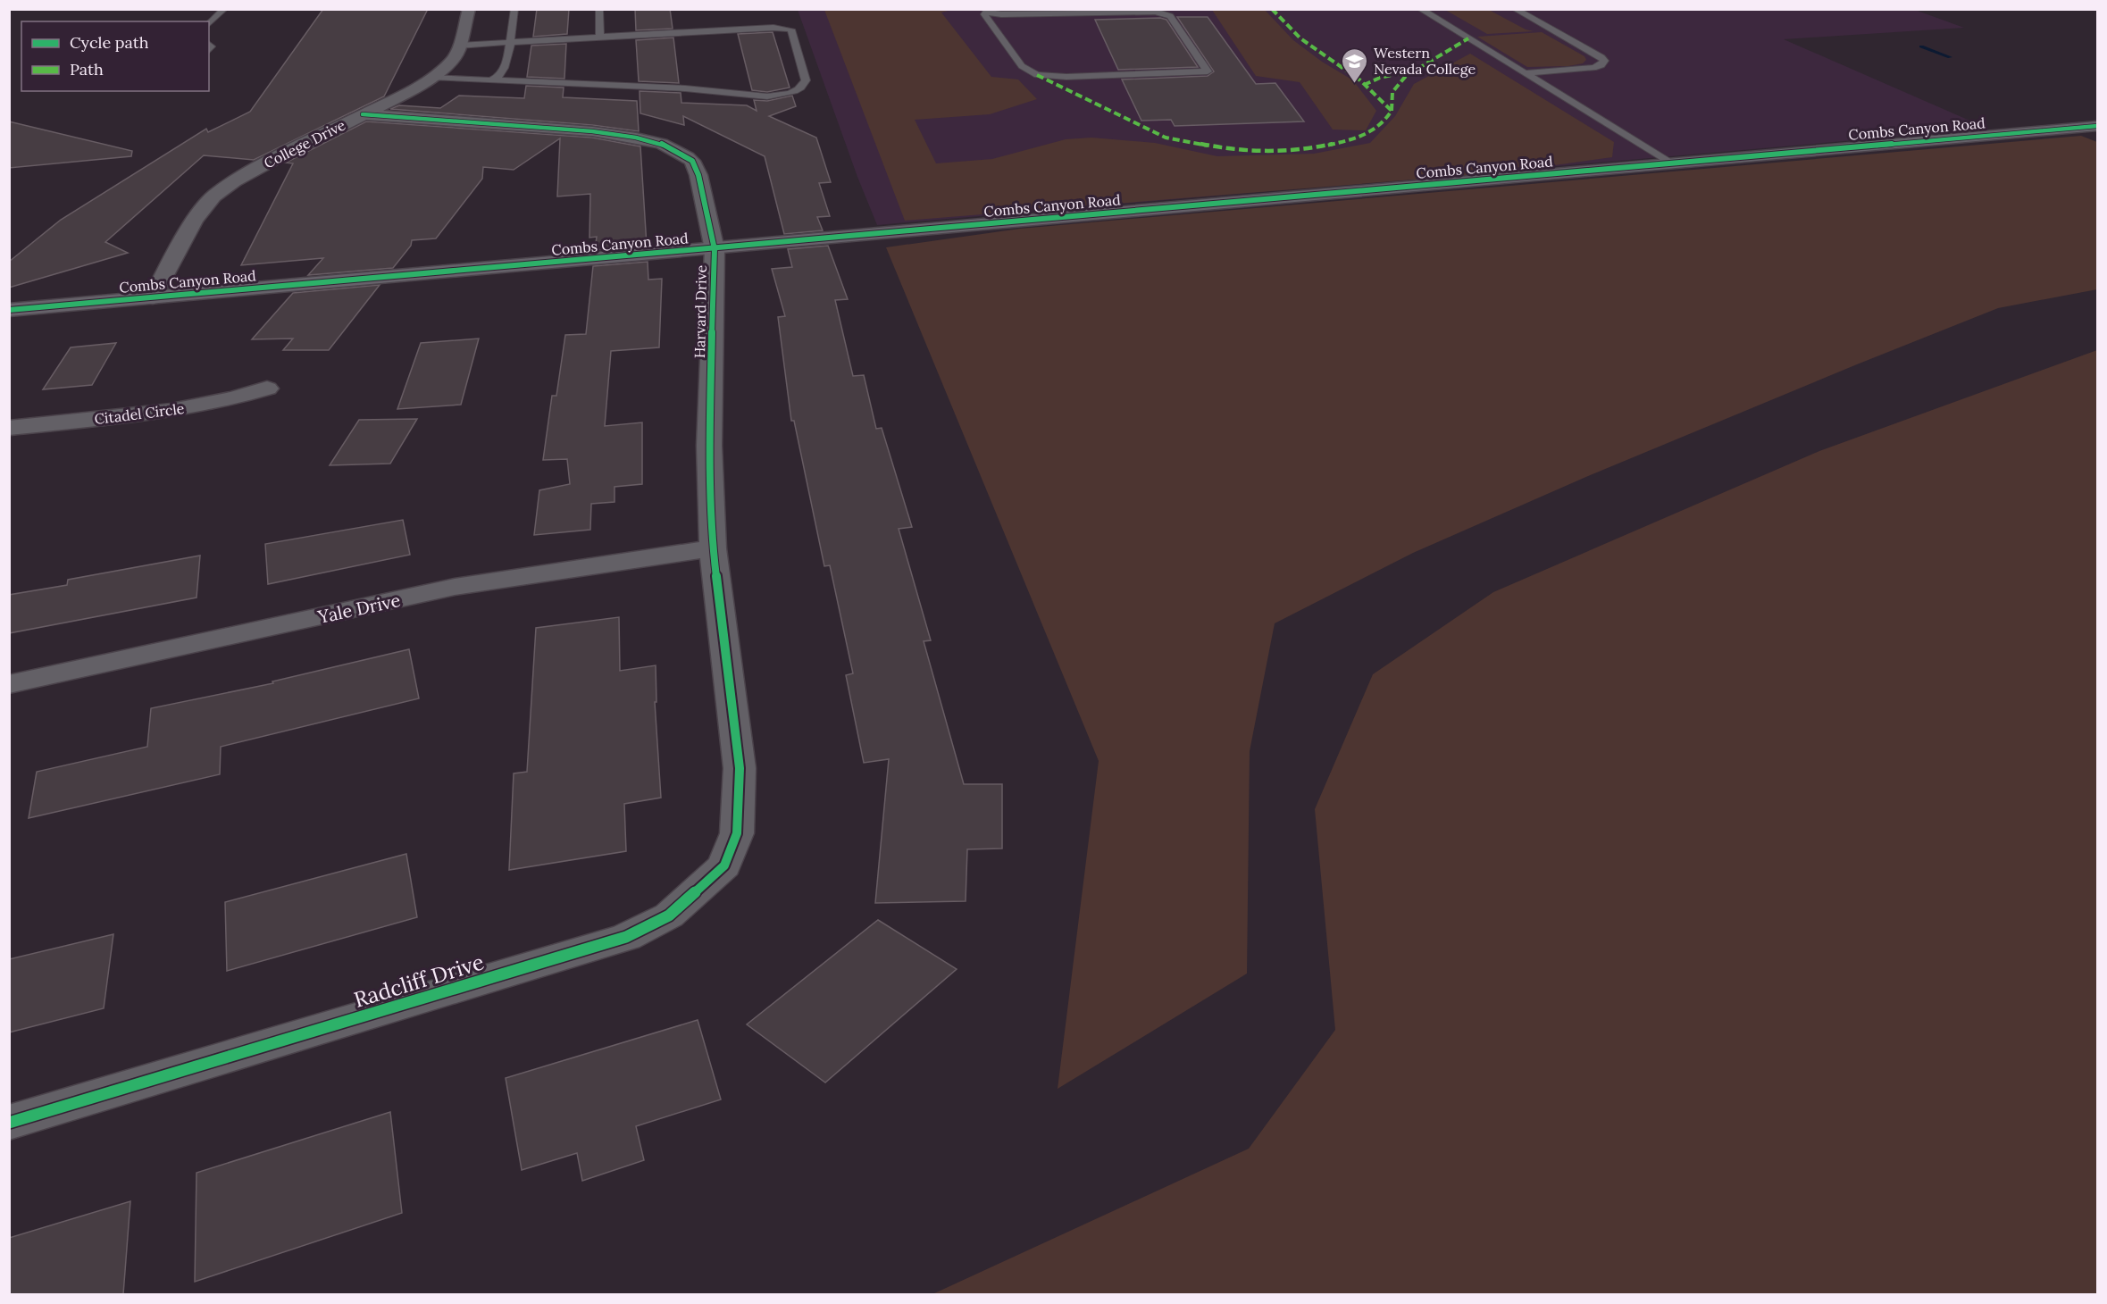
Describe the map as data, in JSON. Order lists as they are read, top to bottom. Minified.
{"streets":{"street":["Combs Canyon Road","College Drive","Harvard Drive","Citadel Circle","Yale Drive","Radcliff Drive"]},"crossings":[["Combs Canyon Road","College Drive"],["Combs Canyon Road","Harvard Drive"],["College Drive","Harvard Drive"],["Harvard Drive","Yale Drive"],["Harvard Drive","Radcliff Drive"]],"places":{"school or university":["Western Nevada College"]},"legend":["Cycle path","Path"]}
